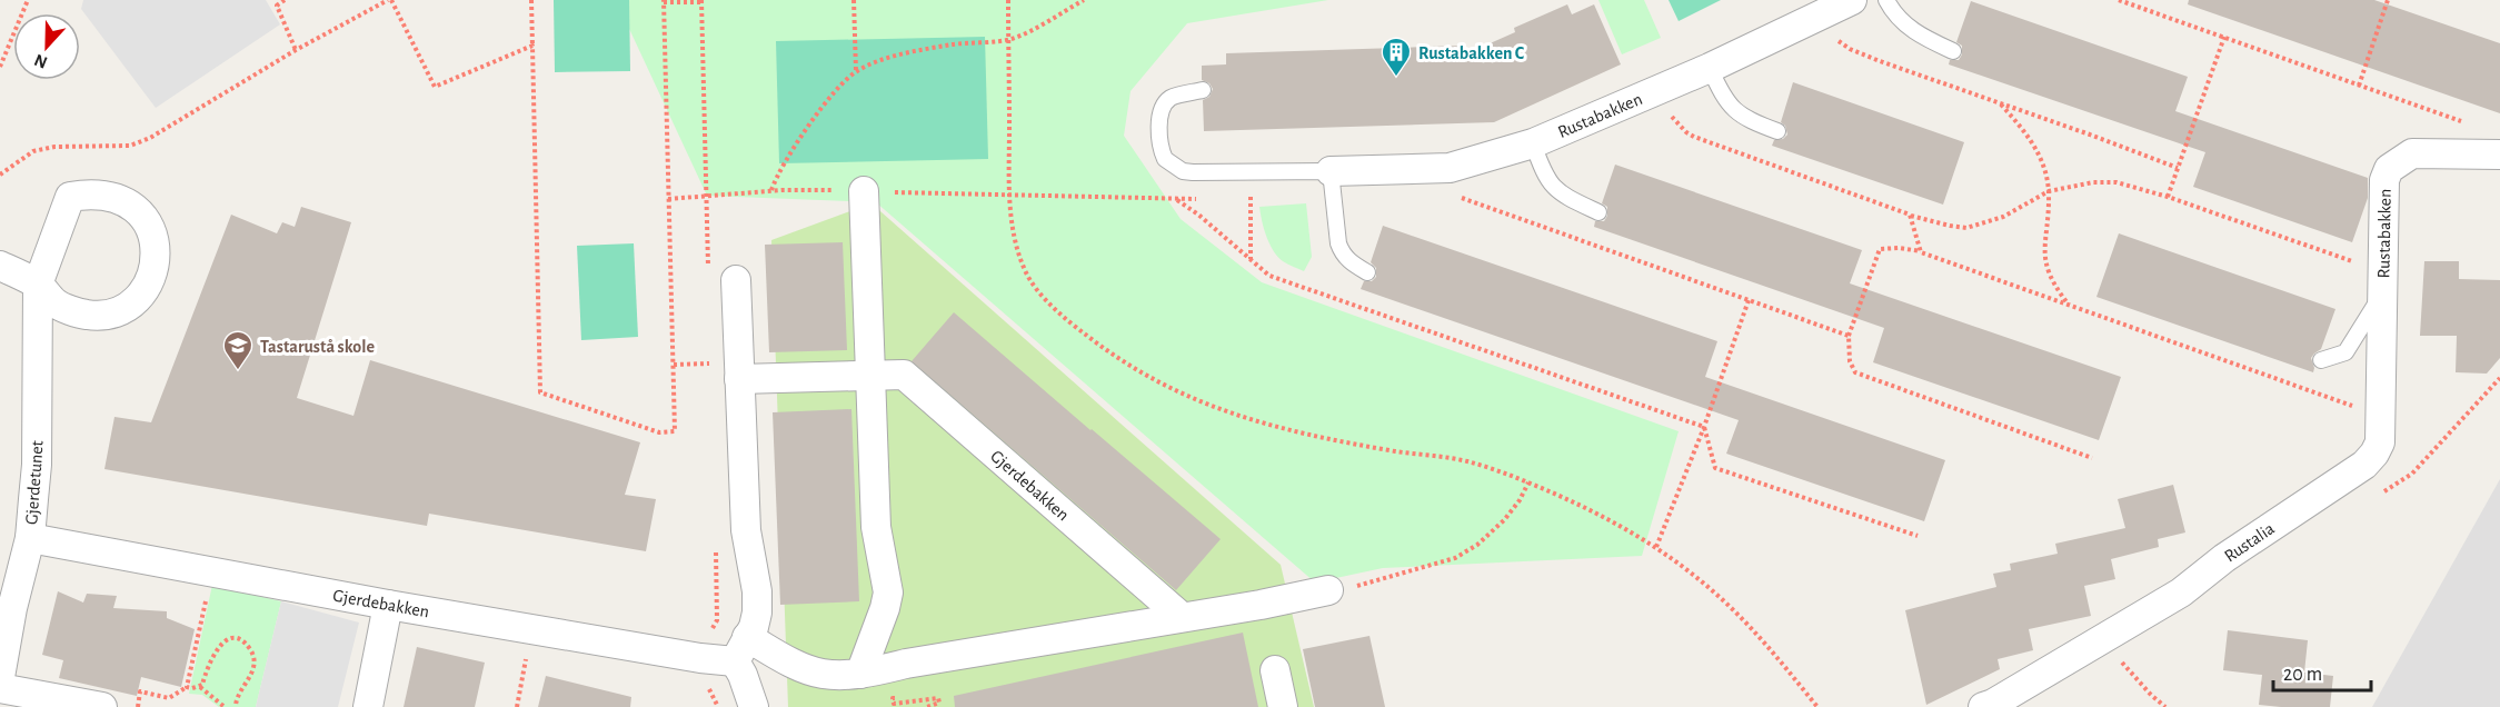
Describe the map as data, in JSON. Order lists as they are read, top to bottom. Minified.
{"streets":{"street":["Rustabakken","Gjerdetunet","Gjerdebakken","Rustalia"]},"crossings":[["Rustabakken","Rustalia"],["Gjerdetunet","Gjerdebakken"]],"places":{"building":["Rustabakken C"],"school or university":["Tastarustå skole"]},"scale_bar":"20 m","north":"bottom"}
